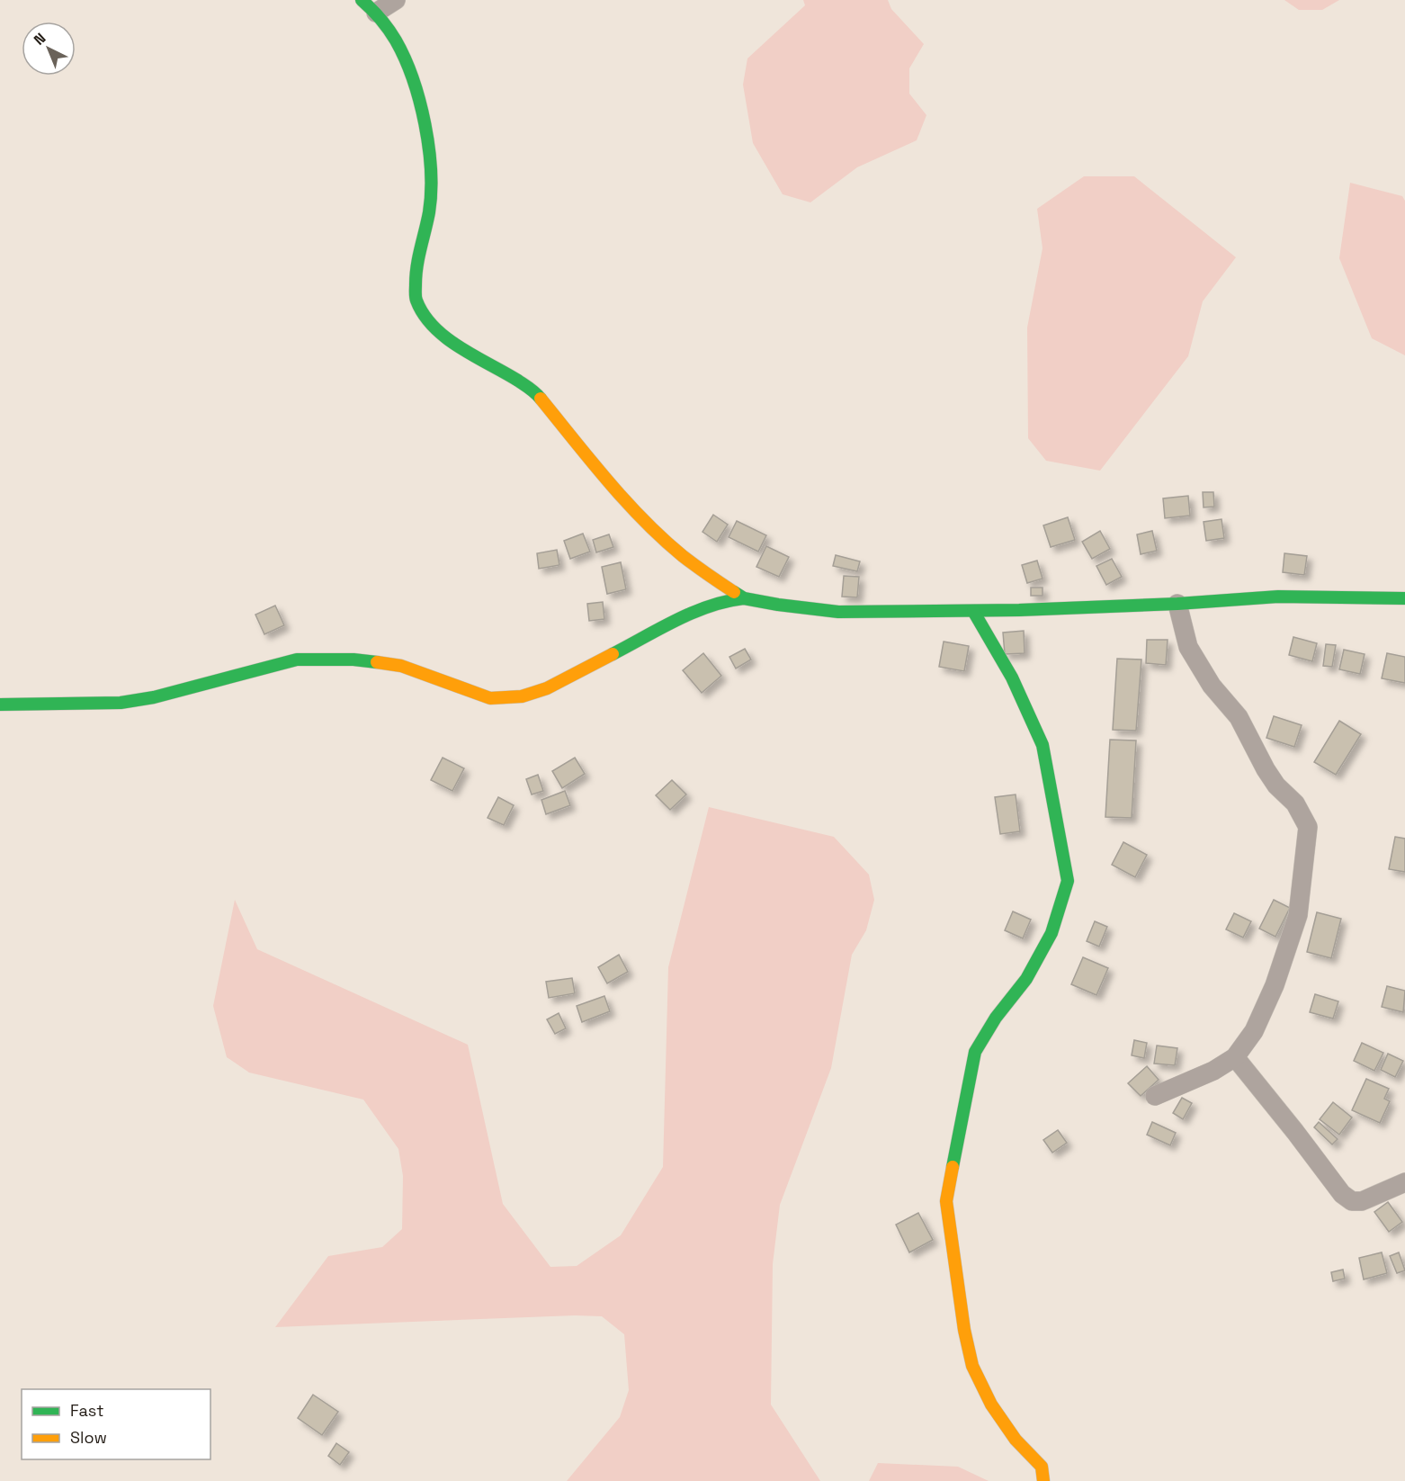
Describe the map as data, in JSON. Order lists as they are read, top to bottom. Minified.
{"legend":["Fast","Slow"],"north":"top left"}
